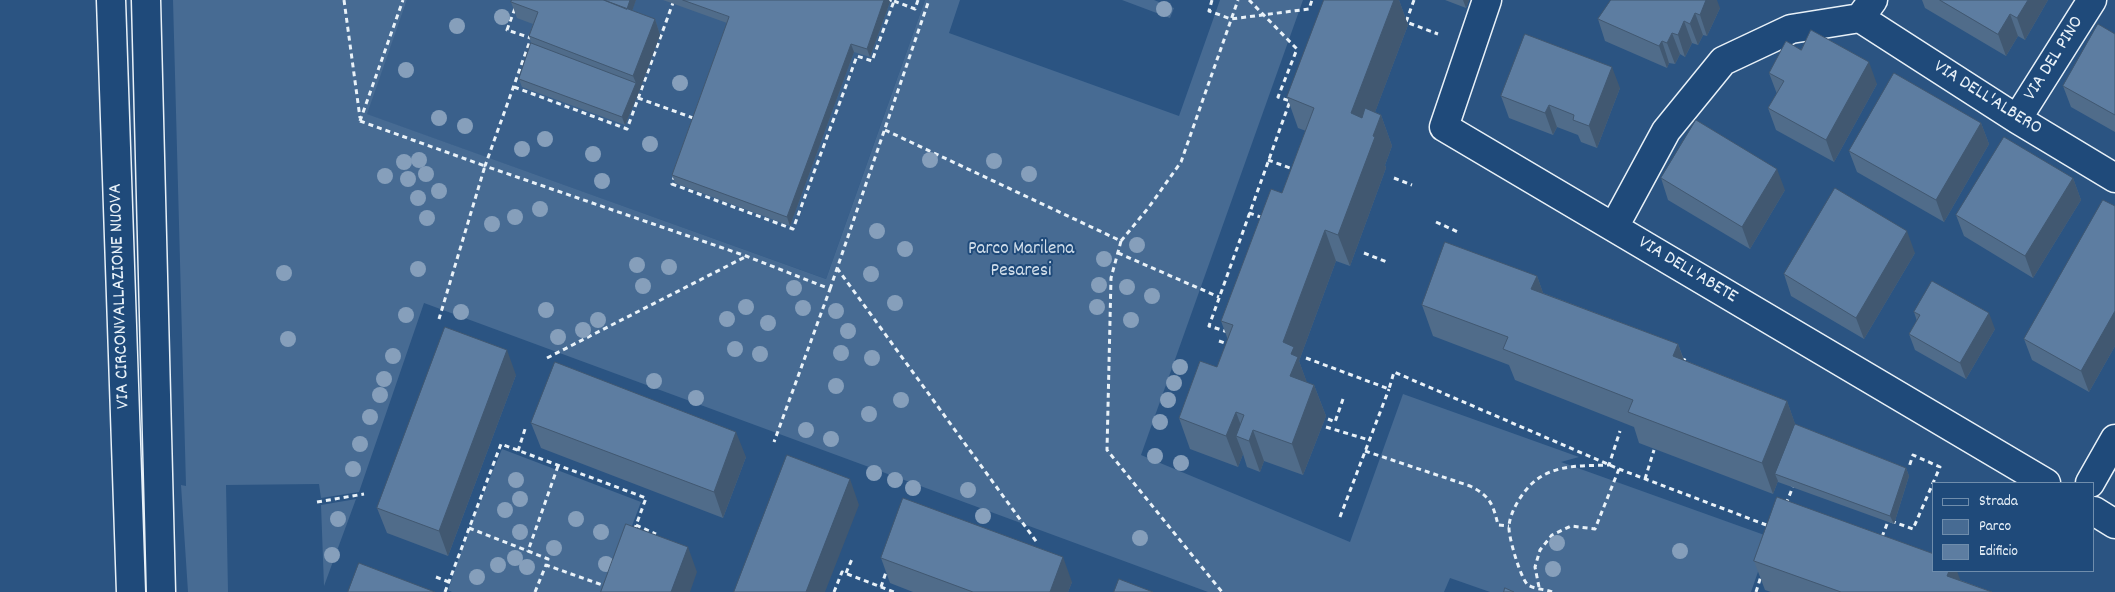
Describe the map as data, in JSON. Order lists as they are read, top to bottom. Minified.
{"streets":{"street":["VIA DEL PINO","VIA DELL'ALBERO","VIA DELL'ABETE","VIA CIRCONVALLAZIONE NUOVA"]},"crossings":[["VIA DEL PINO","VIA DELL'ALBERO"]],"parks":["Parco Marilena Pesaresi"],"legend":["Strada","Parco","Edificio"]}
